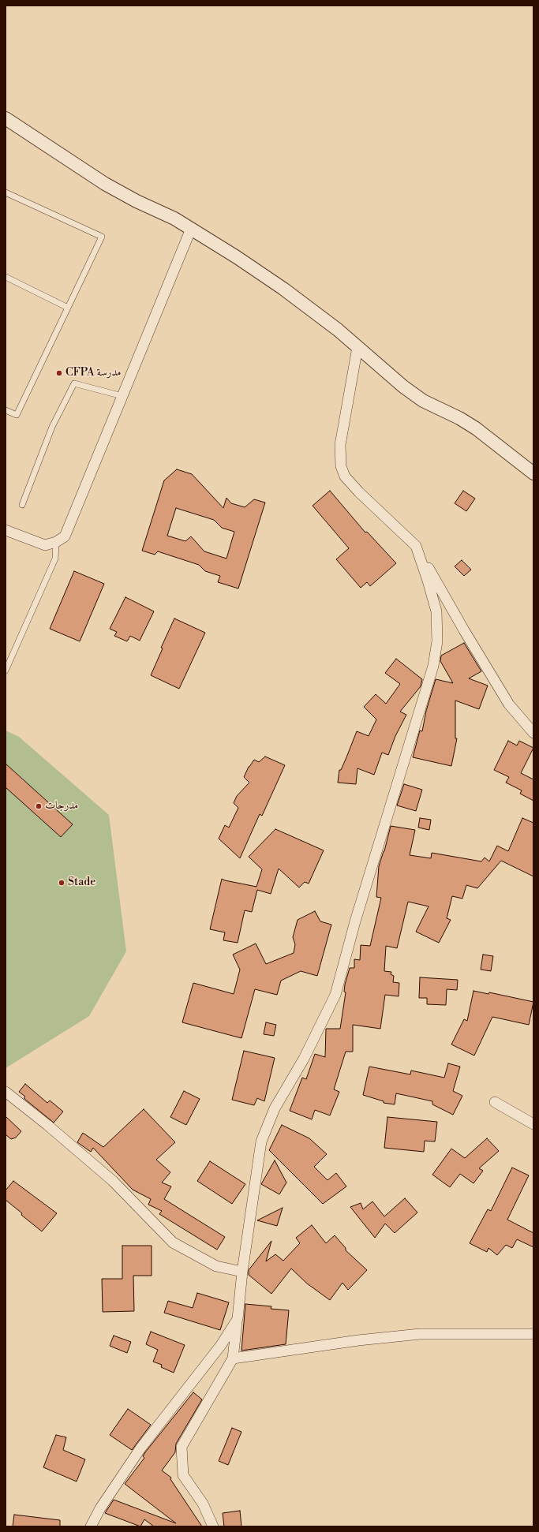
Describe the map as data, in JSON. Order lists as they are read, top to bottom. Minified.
{"places":["CFPA مدرسة","مدرجات","Stade"]}
